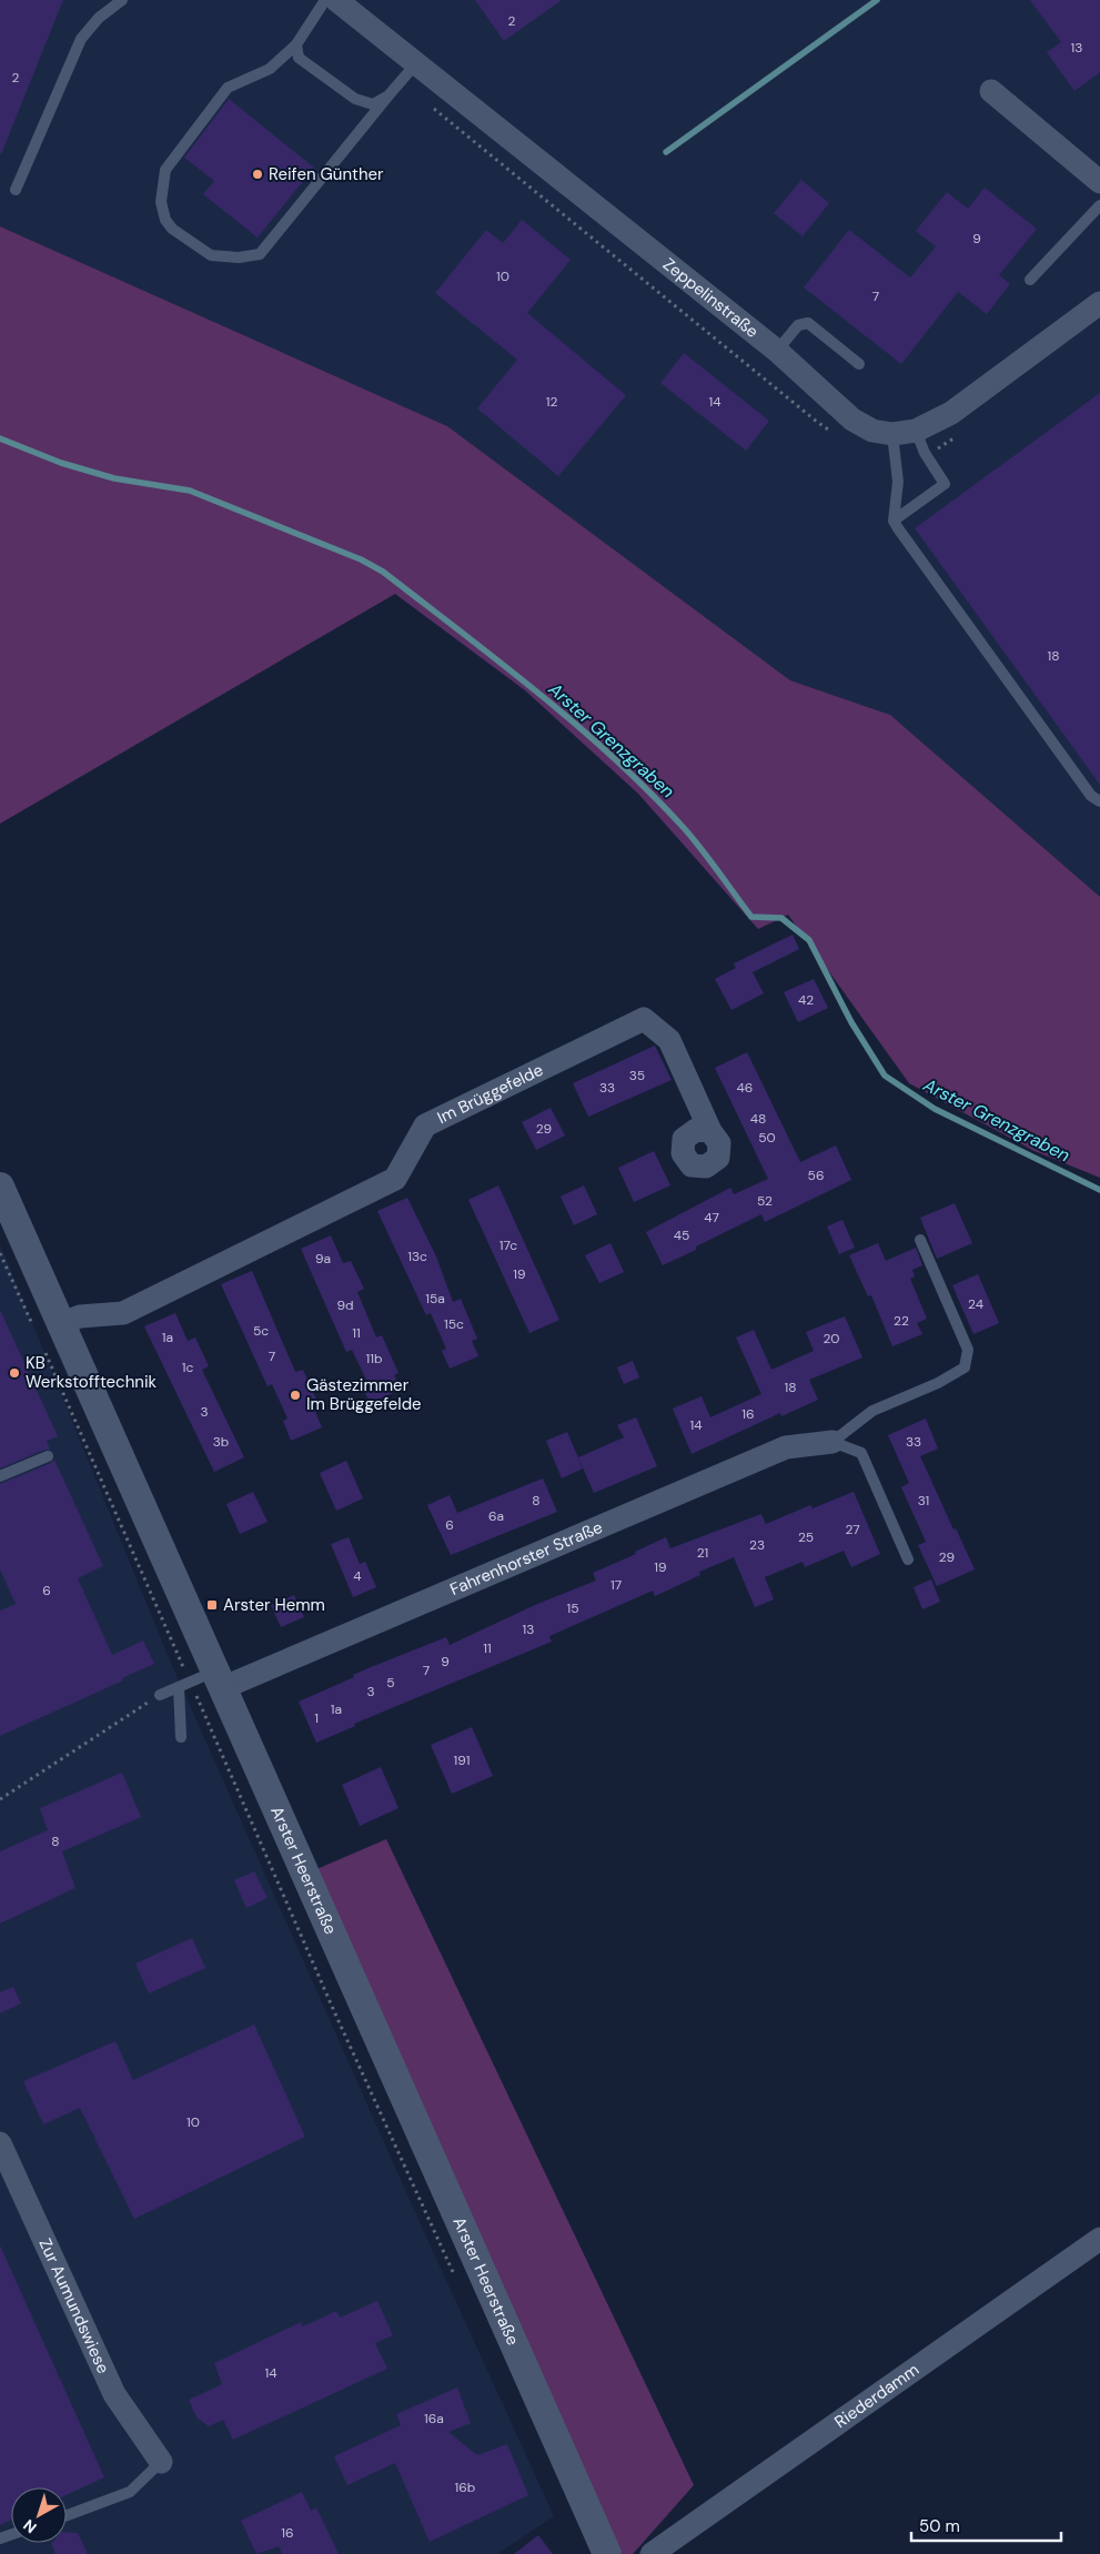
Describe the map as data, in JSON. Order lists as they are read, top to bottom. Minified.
{"streets":{"street":["Zeppelinstraße","Im Brüggefelde","Fahrenhorster Straße","Arster Heerstraße","Zur Aumundswiese","Riederdamm"]},"crossings":[["Im Brüggefelde","Arster Heerstraße"],["Fahrenhorster Straße","Arster Heerstraße"]],"water":["Arster Grenzgraben"],"places":{"other":["Reifen Günther","KB Werkstofftechnik","Gästezimmer Im Brüggefelde"],"transit":["Arster Hemm"]},"house_numbers":["2","13","2","9","10","7","12","14","18","42","35","33","46","48","29","50","56","52","47","45","17c","13c","9a","19","15a","24","9d","22","15c","5c","11","1a","20","7","11b","1c","18","3","16","14","3b","33","8","31","6a","6","27","25","23","21","29","19","4","17","6","15","13","11","9","7","5","3","1a","1","191","8","10","14","16a","16b","16"],"scale_bar":"50 m","north":"bottom left"}
